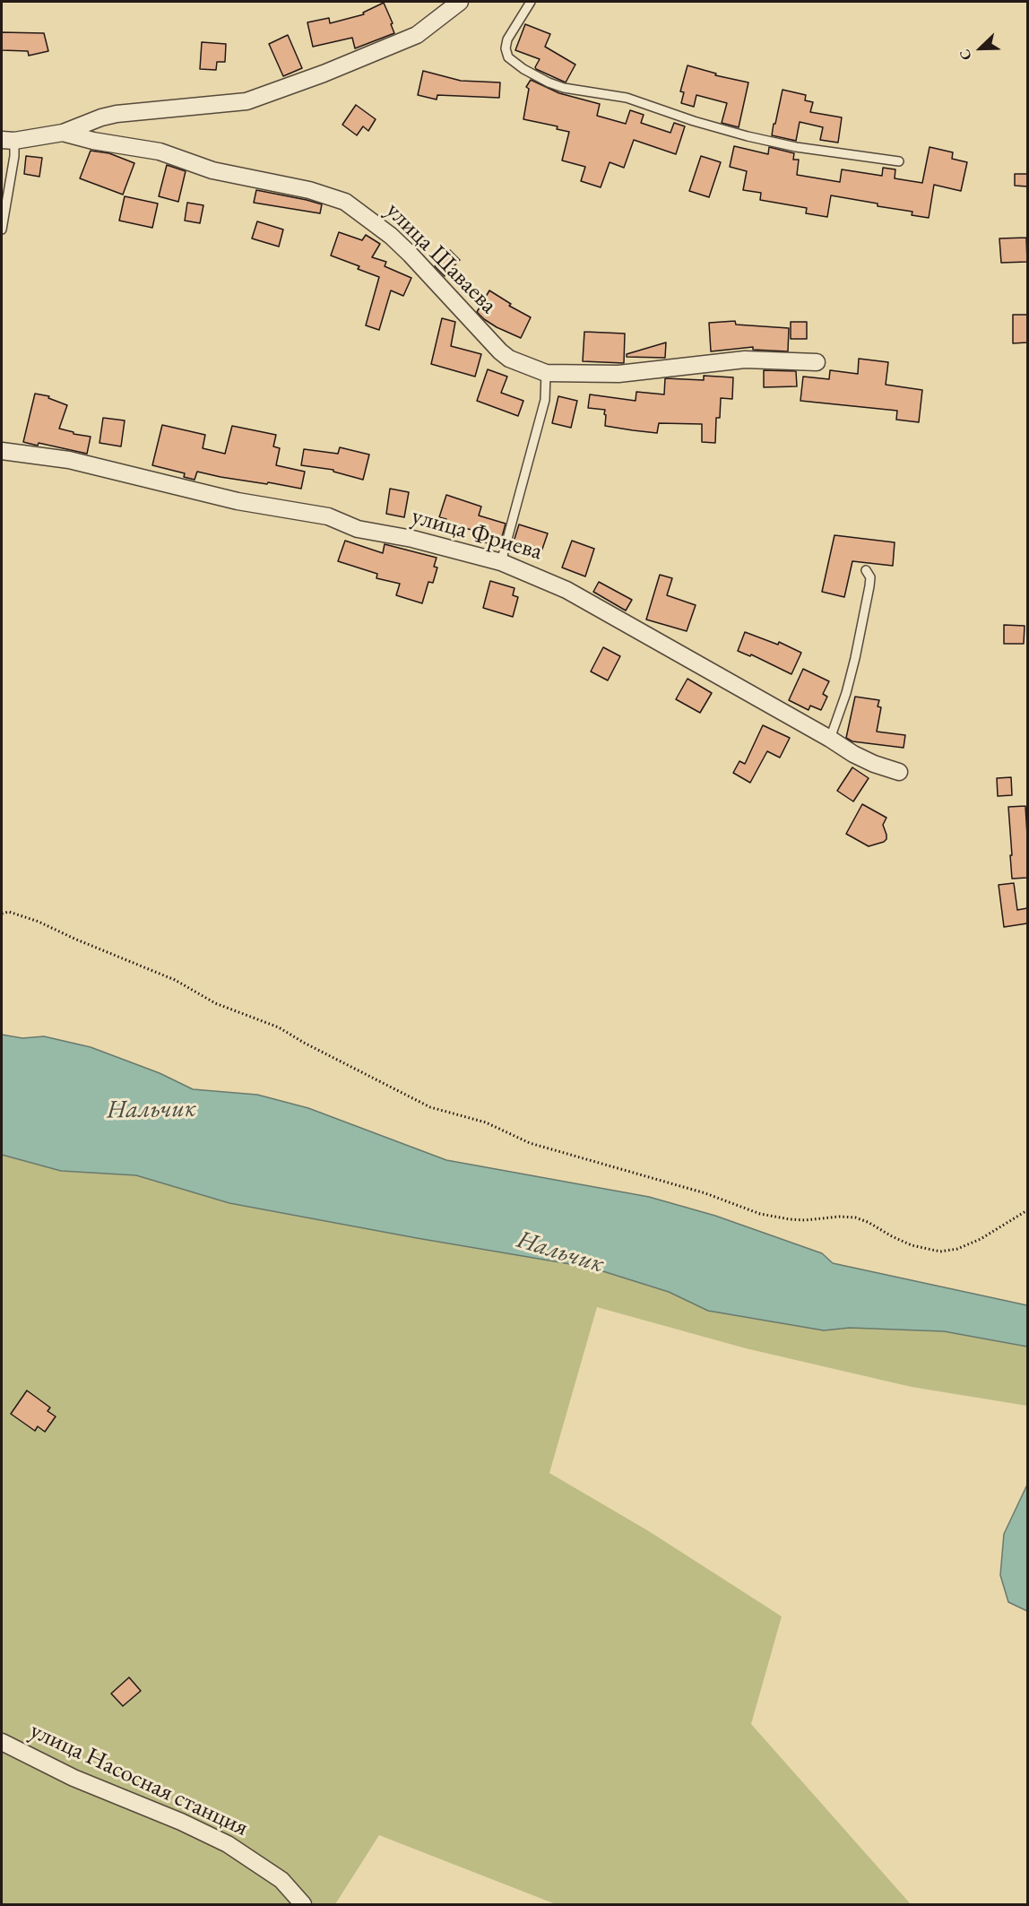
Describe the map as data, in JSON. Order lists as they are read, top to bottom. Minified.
{"streets":{"street":["улица Шаваева","улица Фриева","улица Насосная станция"]},"water":["Нальчик"],"north":"bottom left"}
